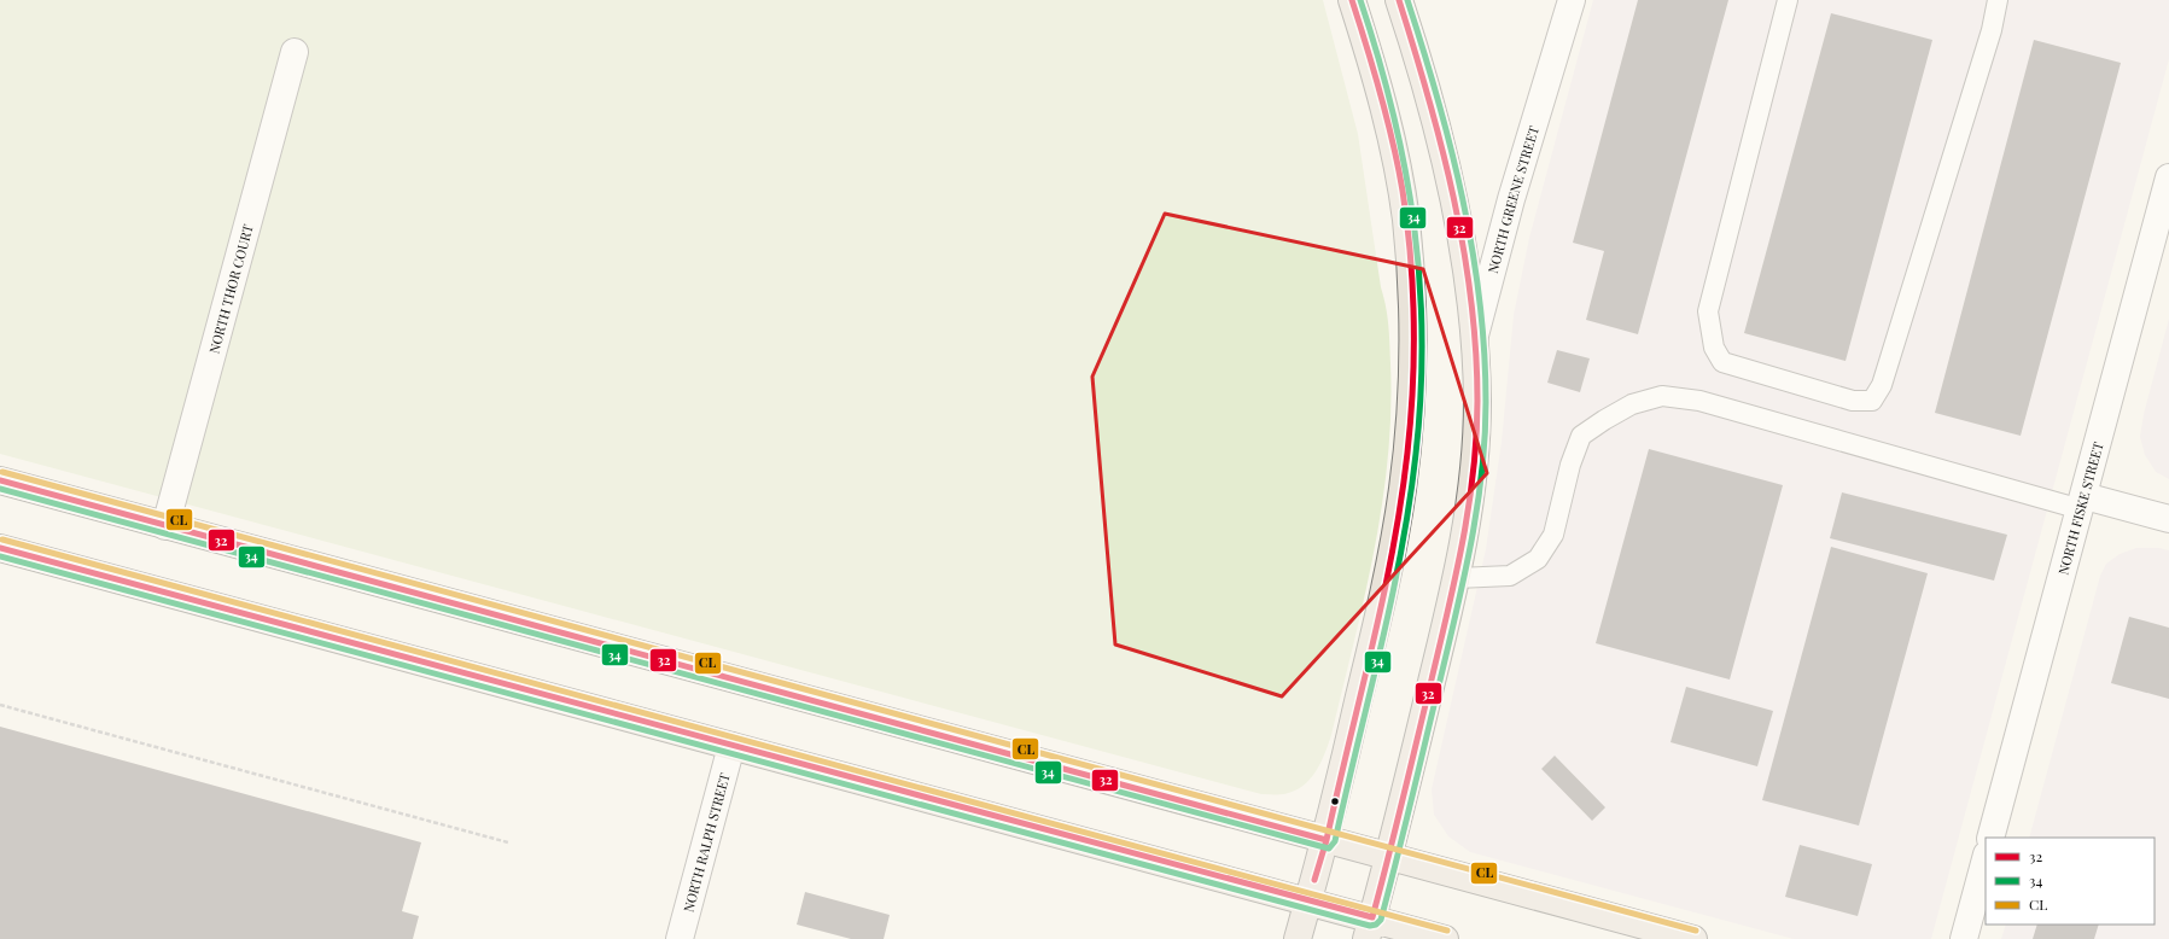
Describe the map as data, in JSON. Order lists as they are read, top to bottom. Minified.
{"streets":{"main road":["NORTH GREENE STREET"],"street":["NORTH THOR COURT","NORTH FISKE STREET","NORTH RALPH STREET"]},"lines":["transit line 32","transit line 34","transit line CL"],"legend":["32","34","CL"]}
